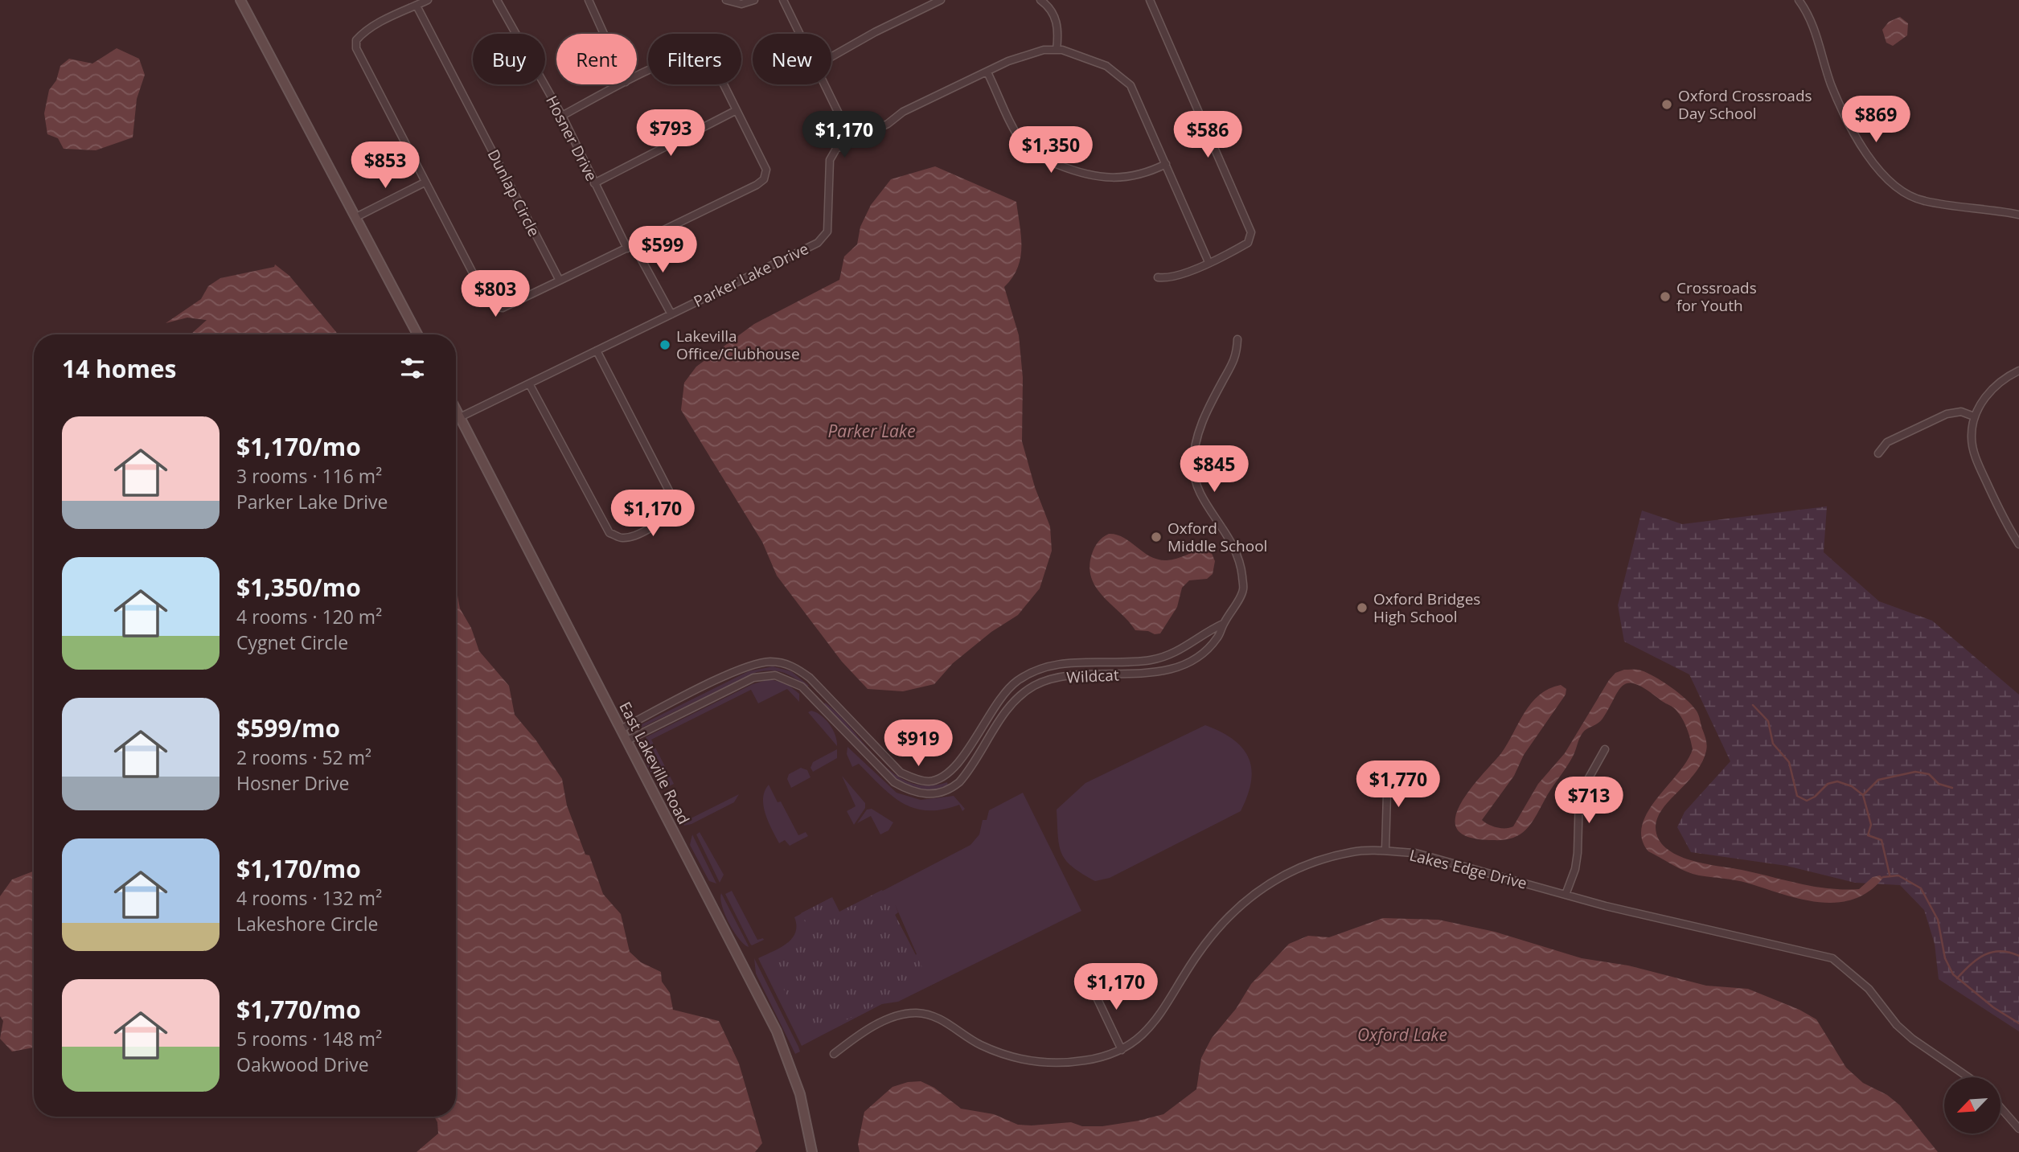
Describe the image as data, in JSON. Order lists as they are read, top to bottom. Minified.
{"streets":{"main road":["East Lakeville Road"],"street":["Hosner Drive","Dunlap Circle","Parker Lake Drive","Wildcat","Lakes Edge Drive"]},"crossings":[["Hosner Drive","Parker Lake Drive"],["Parker Lake Drive","East Lakeville Road"]],"water":["Parker Lake","Oxford Lake"],"places":["Oxford Crossroads Day School","Crossroads for Youth","Lakevilla Office/Clubhouse","Oxford Middle School","Oxford Bridges High School"],"north":"bottom left","page":{"chip":["Buy","Rent","Filters","New"],"price":["$869","$793","$1,170","$586","$1,350","$853","$599","$803","$845","$1,170","$919","$1,770","$713","$1,170"],"heading":"14 homes","list":[{"name":"$1,170/mo","note":"3 rooms · 116 m² · Parker Lake Drive"},{"name":"$1,350/mo","note":"4 rooms · 120 m² · Cygnet Circle"},{"name":"$599/mo","note":"2 rooms · 52 m² · Hosner Drive"},{"name":"$1,170/mo","note":"4 rooms · 132 m² · Lakeshore Circle"},{"name":"$1,770/mo","note":"5 rooms · 148 m² · Oakwood Drive"}]}}
